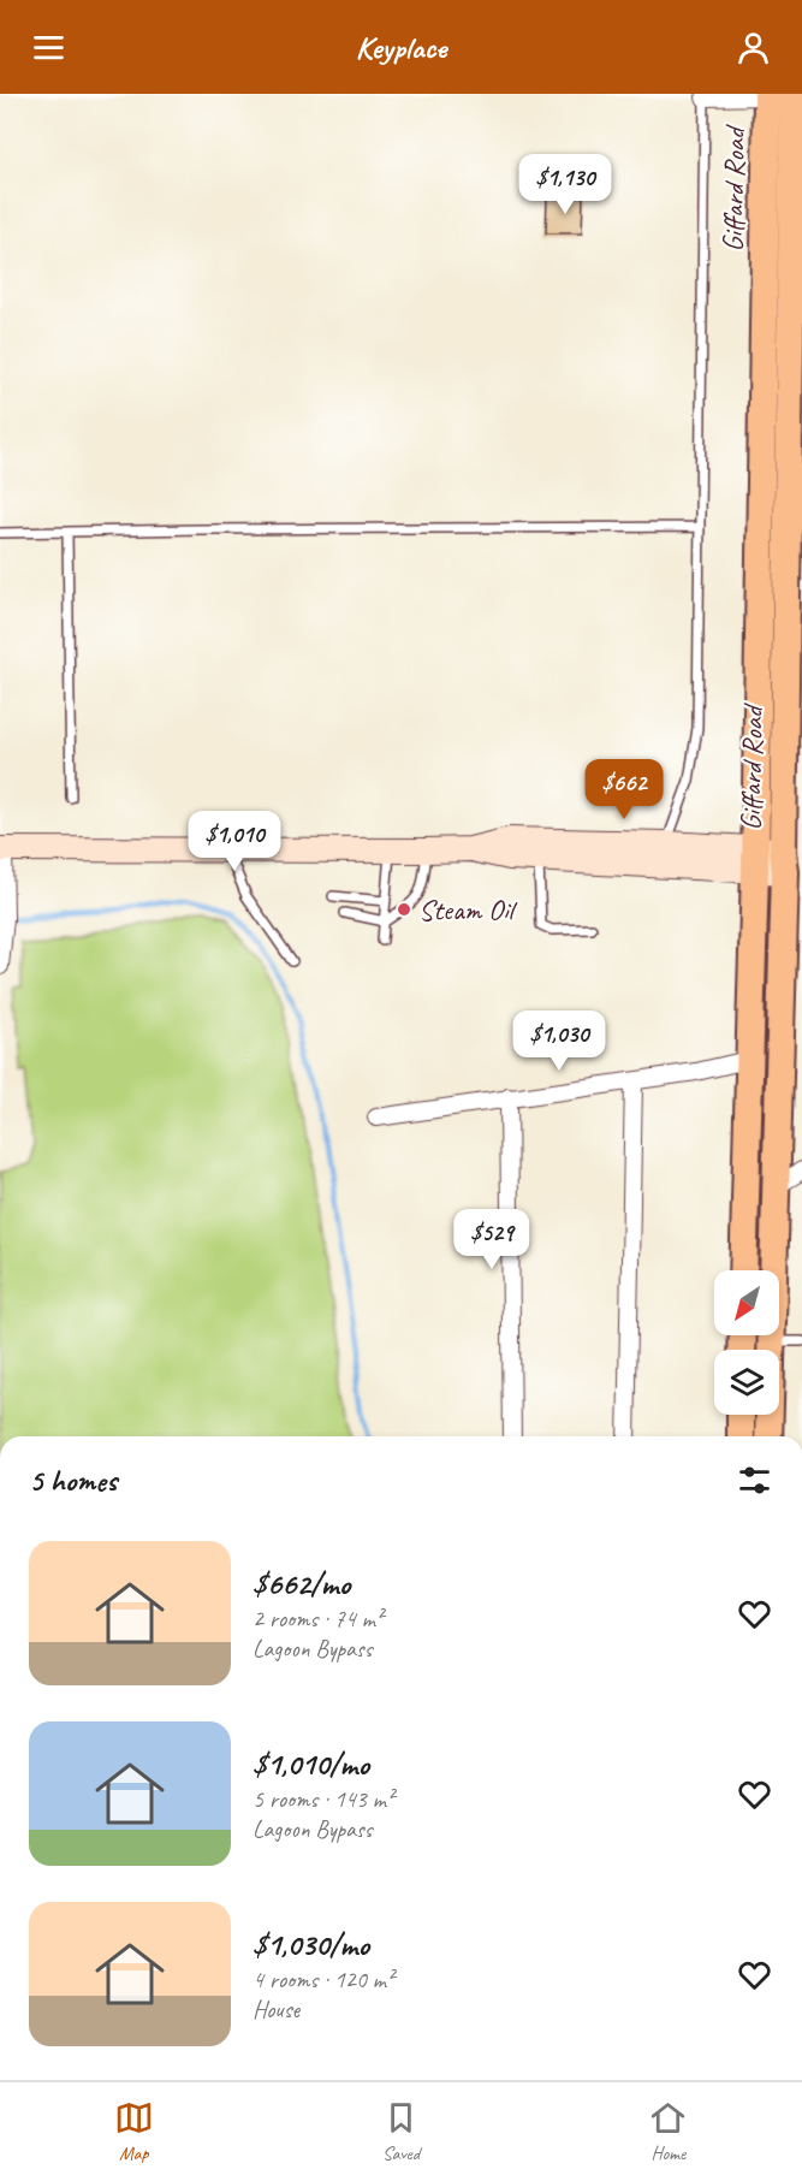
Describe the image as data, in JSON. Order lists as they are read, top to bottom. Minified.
{"streets":{"main road":["Giffard Road"]},"places":["Steam Oil"],"north":"bottom left","page":{"header":"Keyplace","price":["$1,130","$662","$1,010","$1,030","$529"],"heading":"5 homes","list":[{"name":"$662/mo","note":"2 rooms · 74 m² · Lagoon Bypass"},{"name":"$1,010/mo","note":"5 rooms · 143 m² · Lagoon Bypass"},{"name":"$1,030/mo","note":"4 rooms · 120 m² · House"}],"tabs":["Map","Saved","Home"]}}
